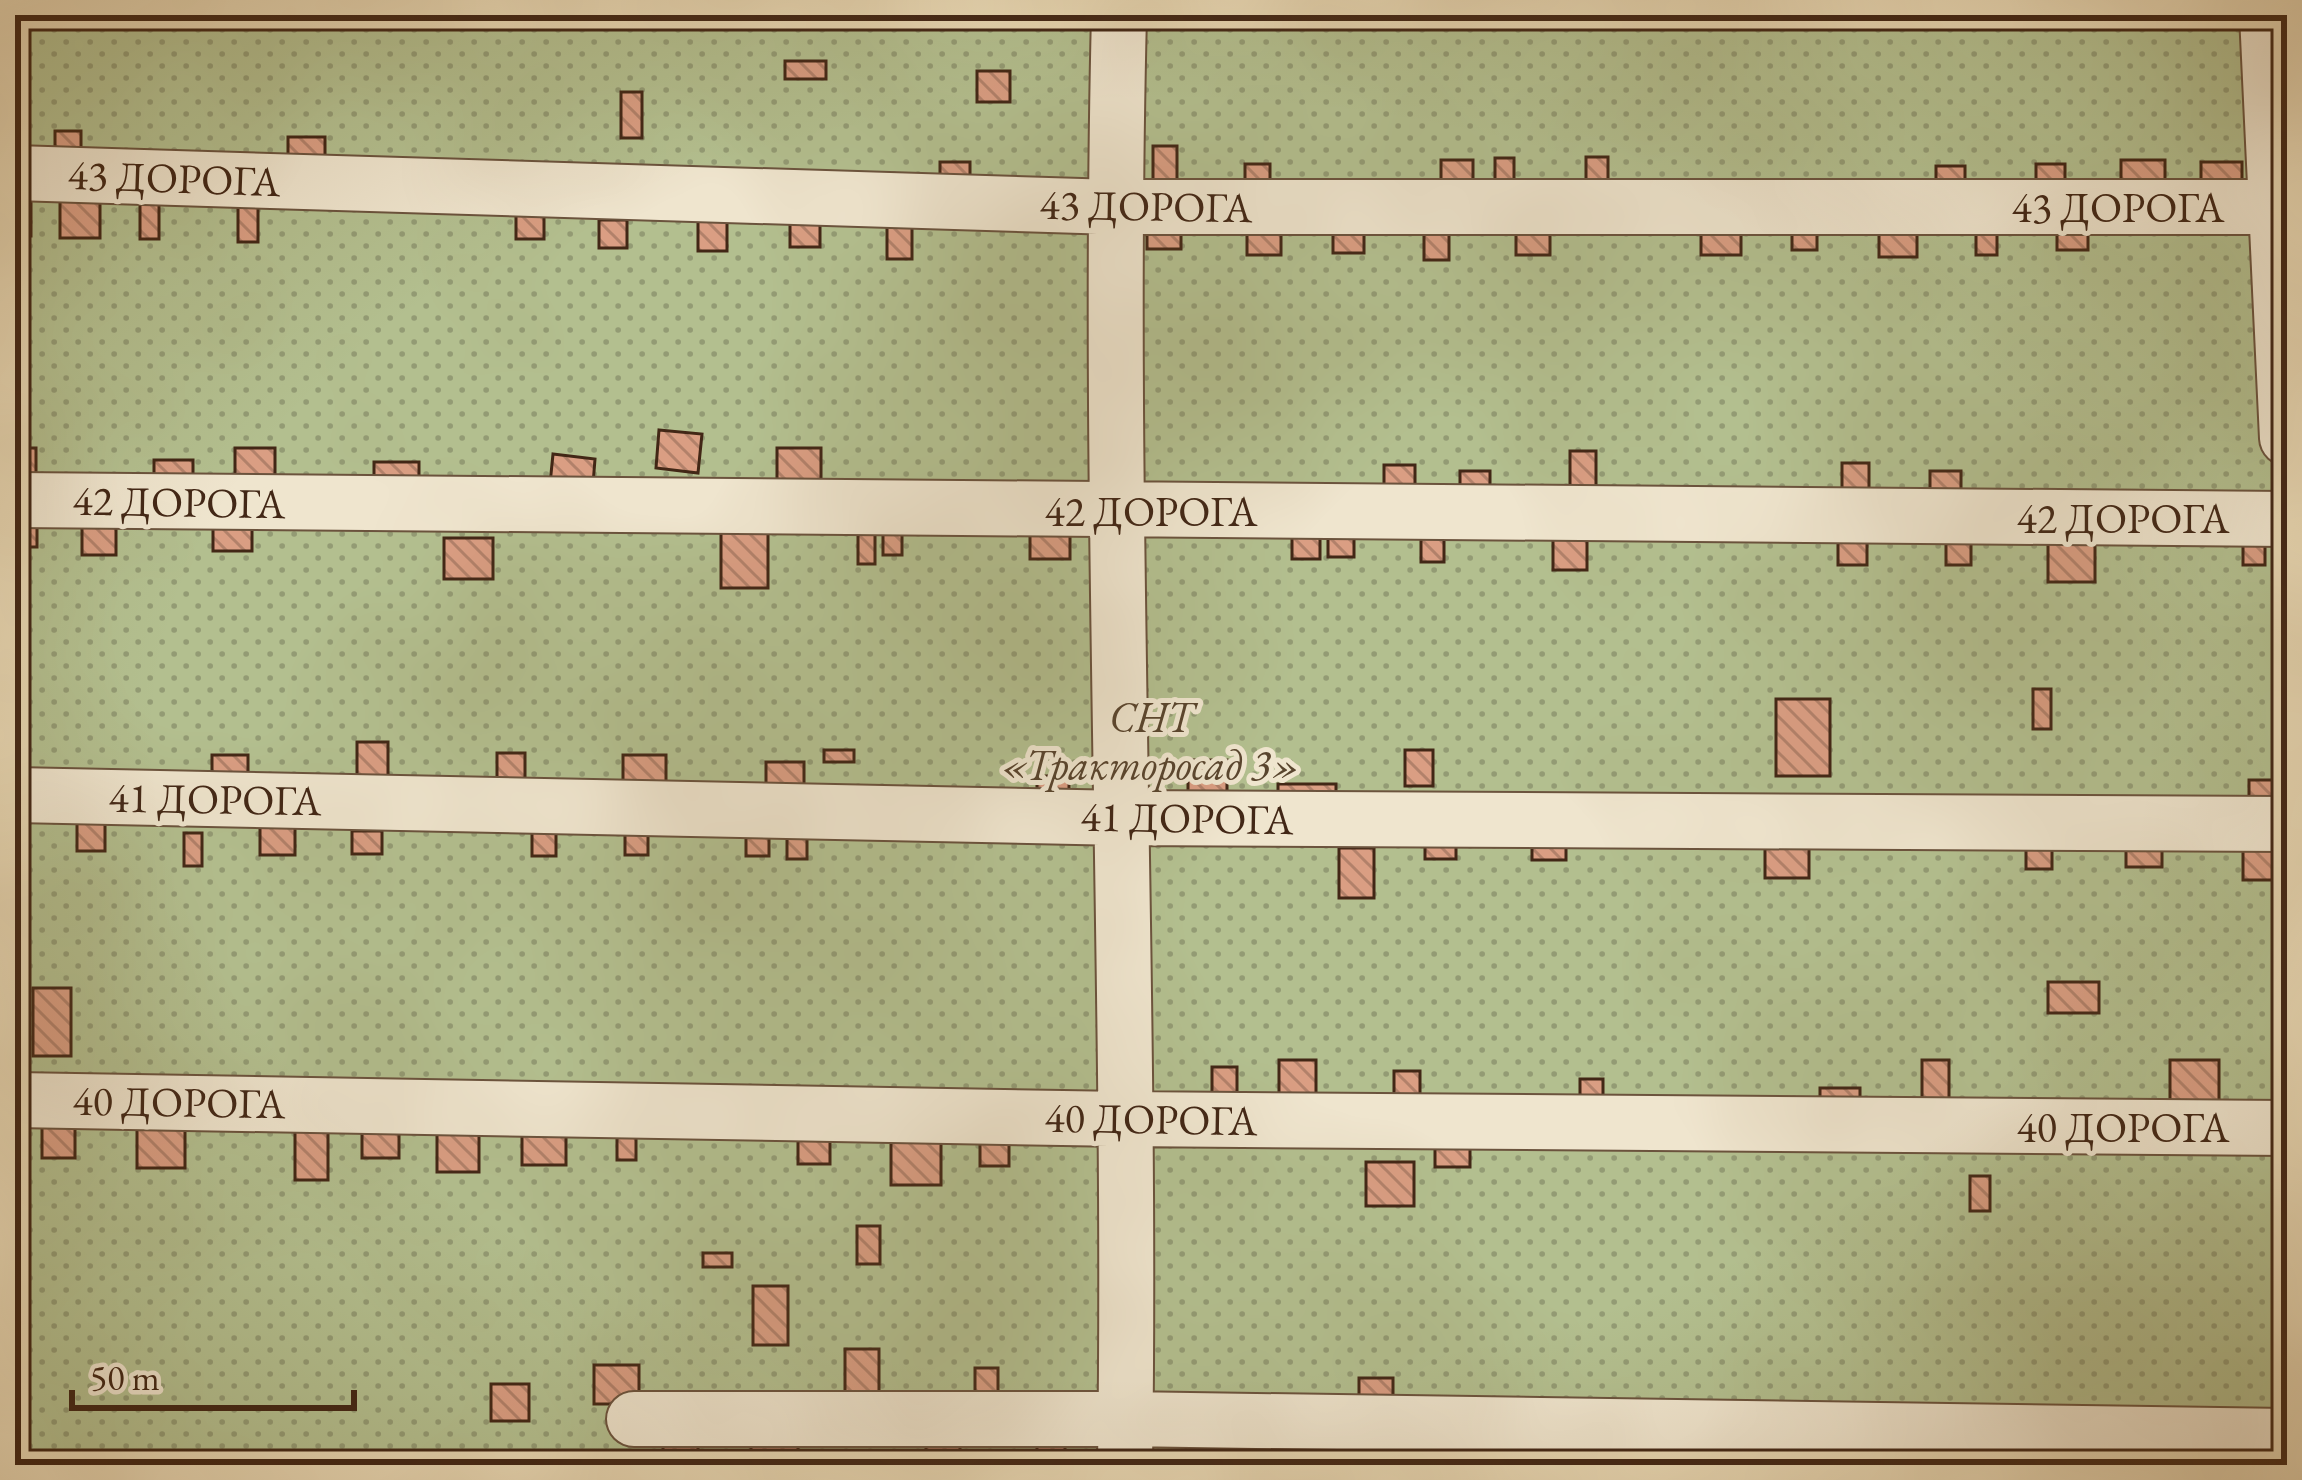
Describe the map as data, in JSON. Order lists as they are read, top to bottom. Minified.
{"streets":{"street":["43 ДОРОГА","42 ДОРОГА","41 ДОРОГА","40 ДОРОГА"]},"parks":["СНТ «Тракторосад 3»"],"scale_bar":"50 m"}
